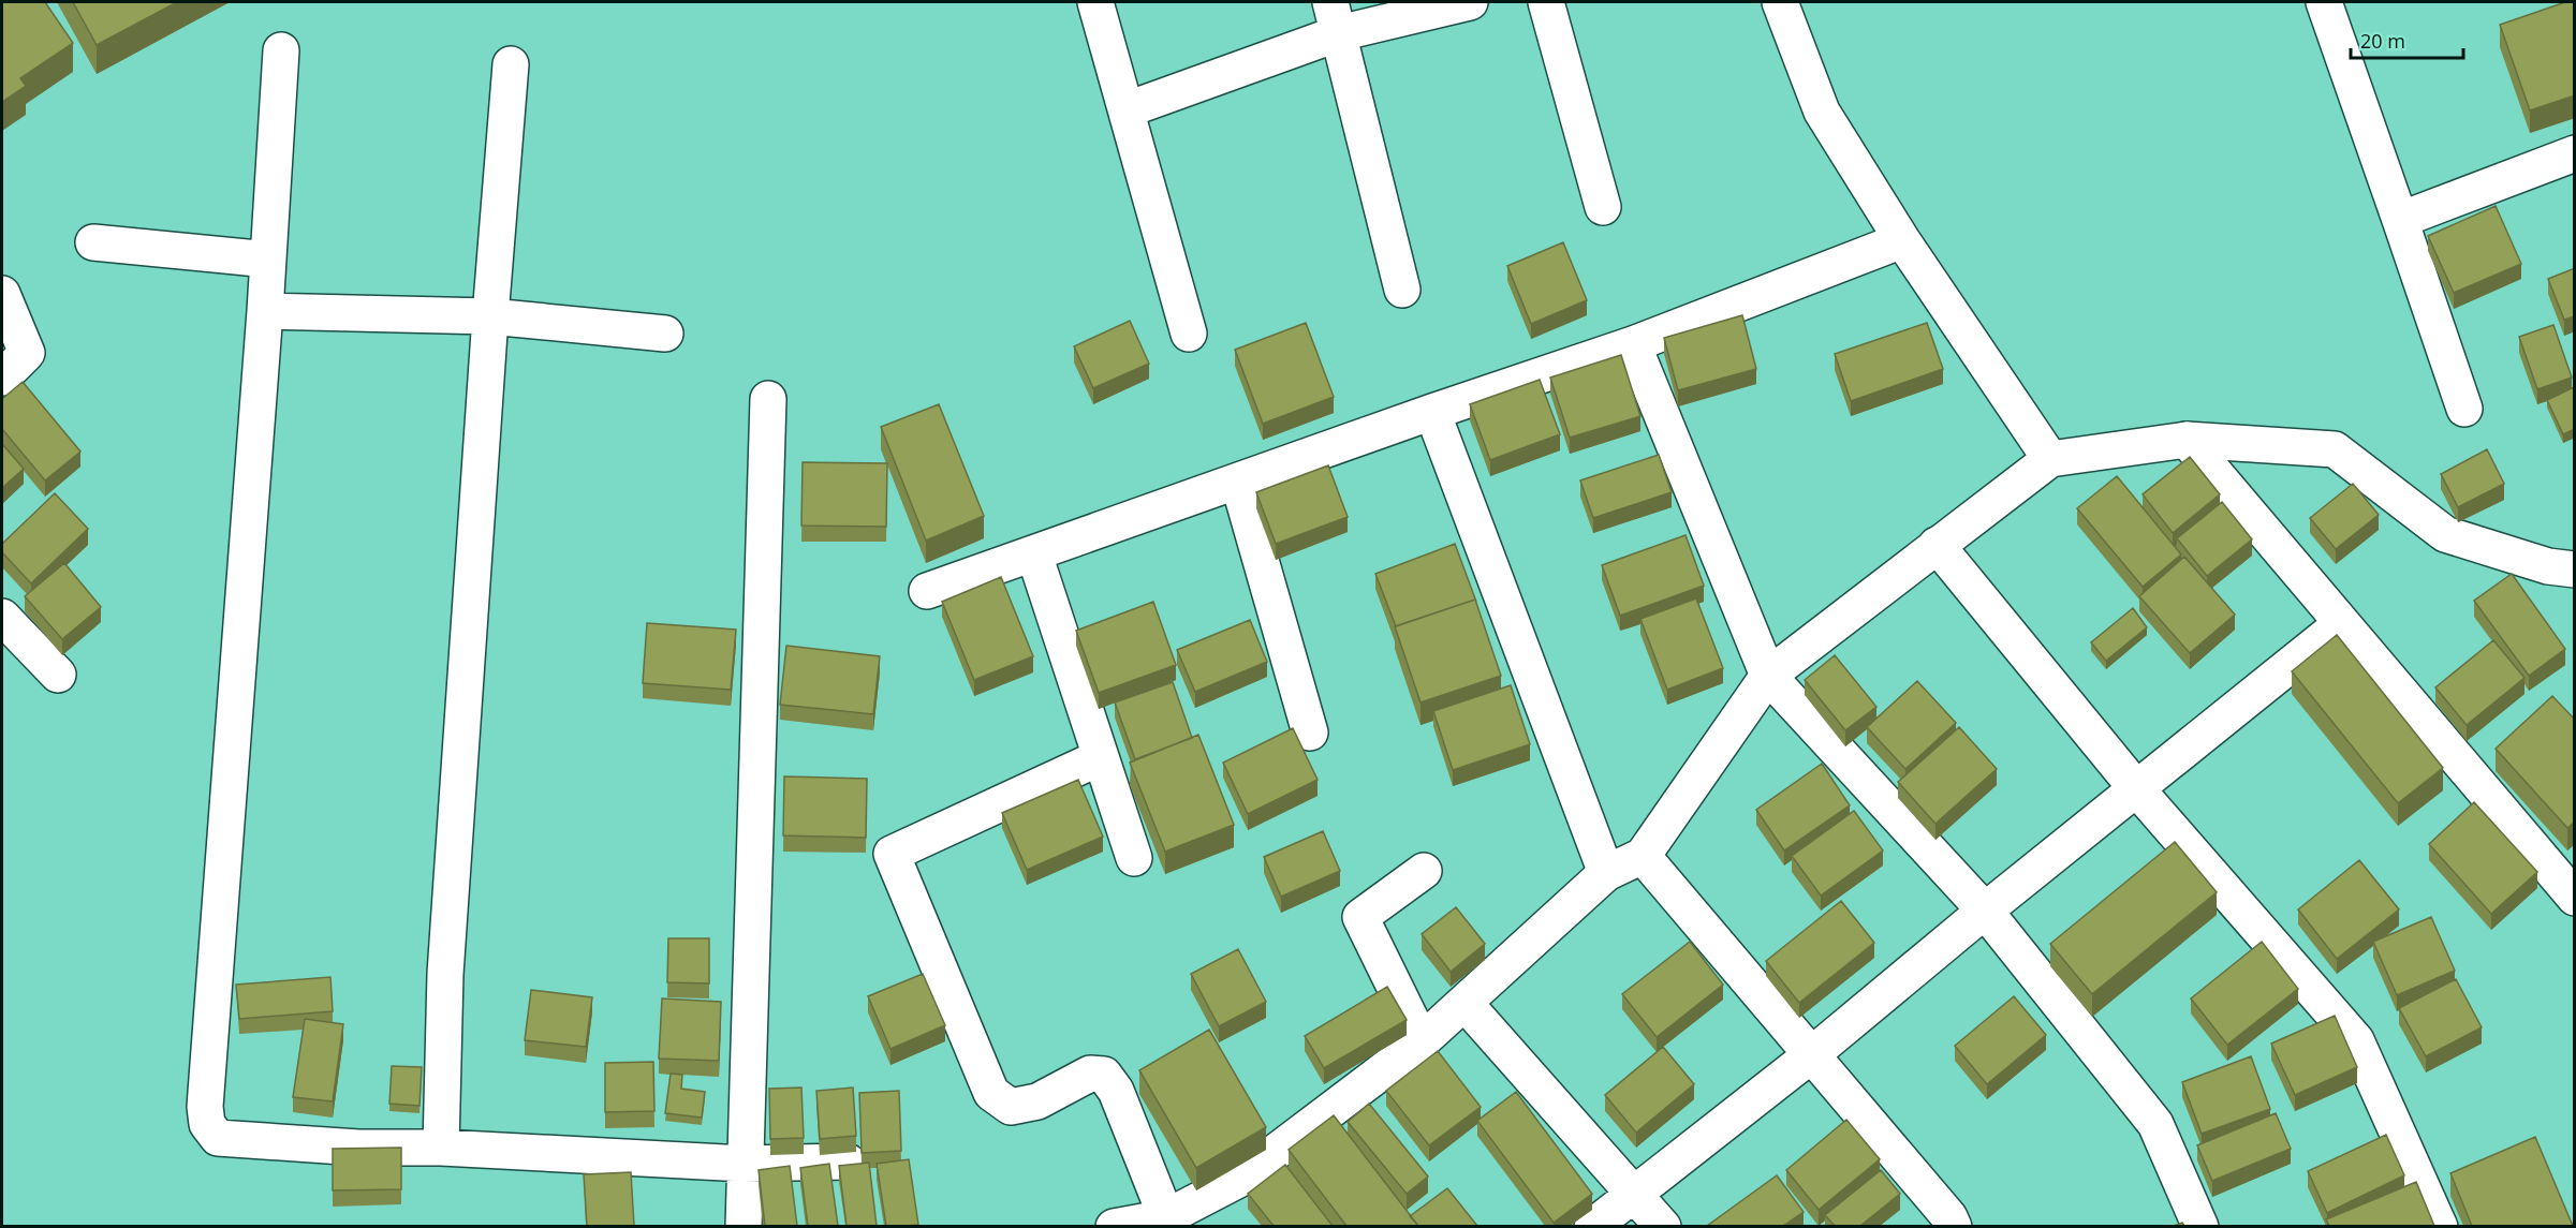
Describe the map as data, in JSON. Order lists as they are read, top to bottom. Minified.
{"scale_bar":"20 m"}
